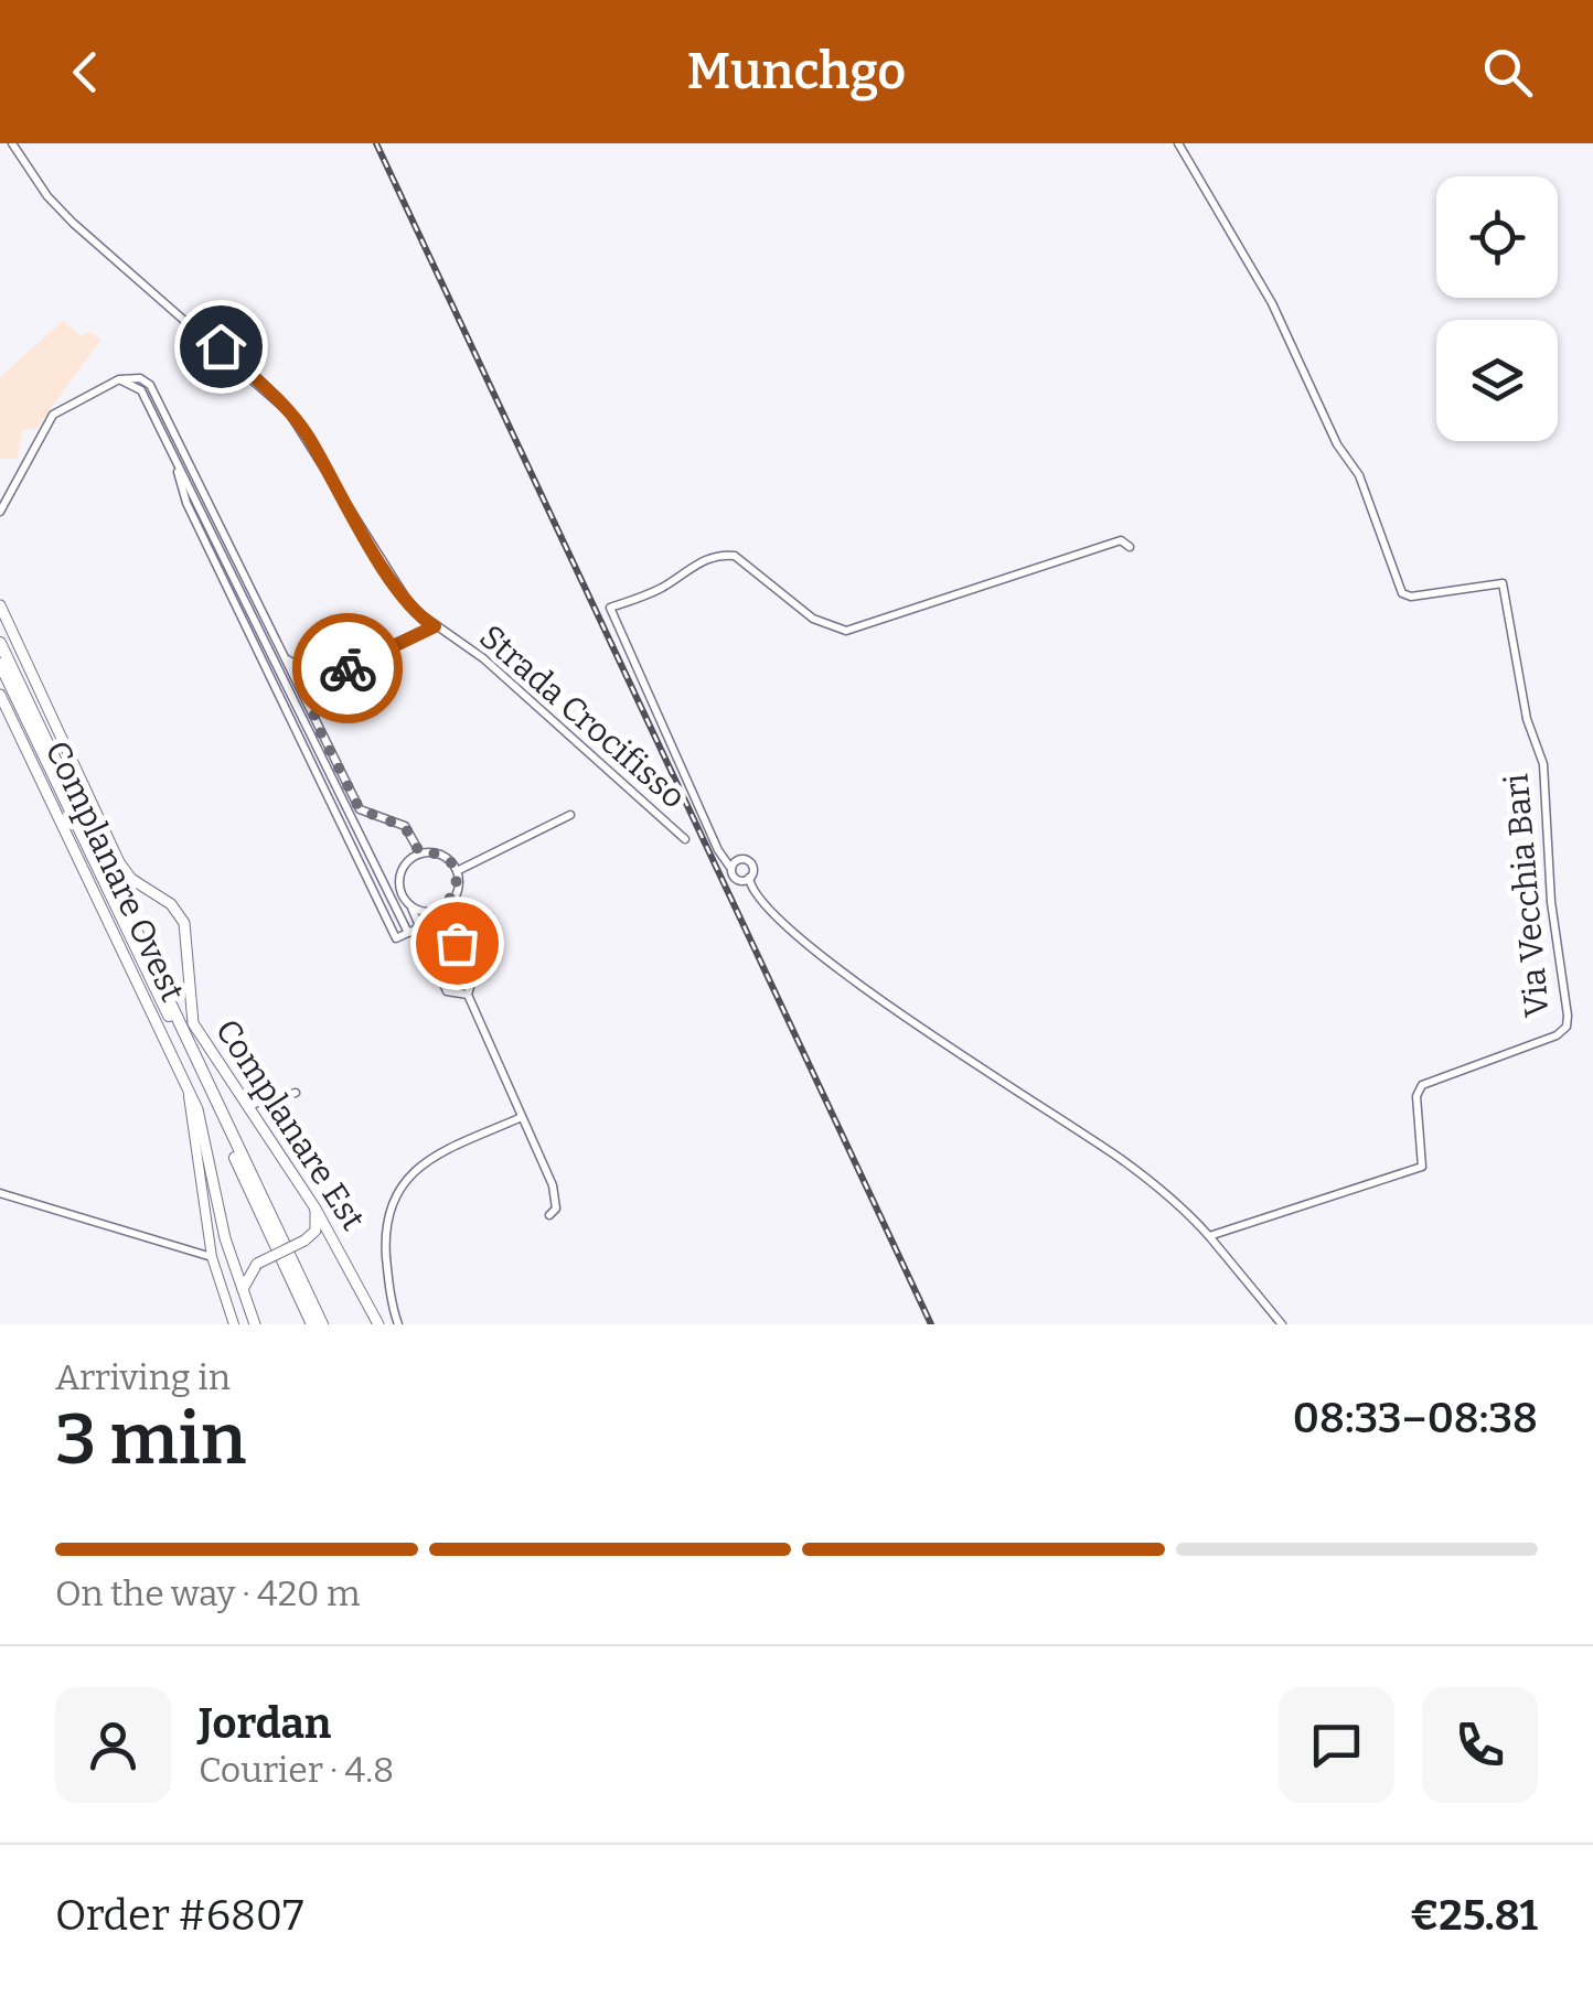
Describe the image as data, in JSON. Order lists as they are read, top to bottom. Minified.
{"streets":{"main road":["Complanare Ovest","Complanare Est"],"street":["Strada Crocifisso","Via Vecchia Bari"]},"page":{"header":"Munchgo","heading":["3 min","Arriving in","08:33–08:38"],"panel":["Jordan","Courier · 4.8","Order #6807","€25.81"],"bar":"On the way · 420 m"}}
